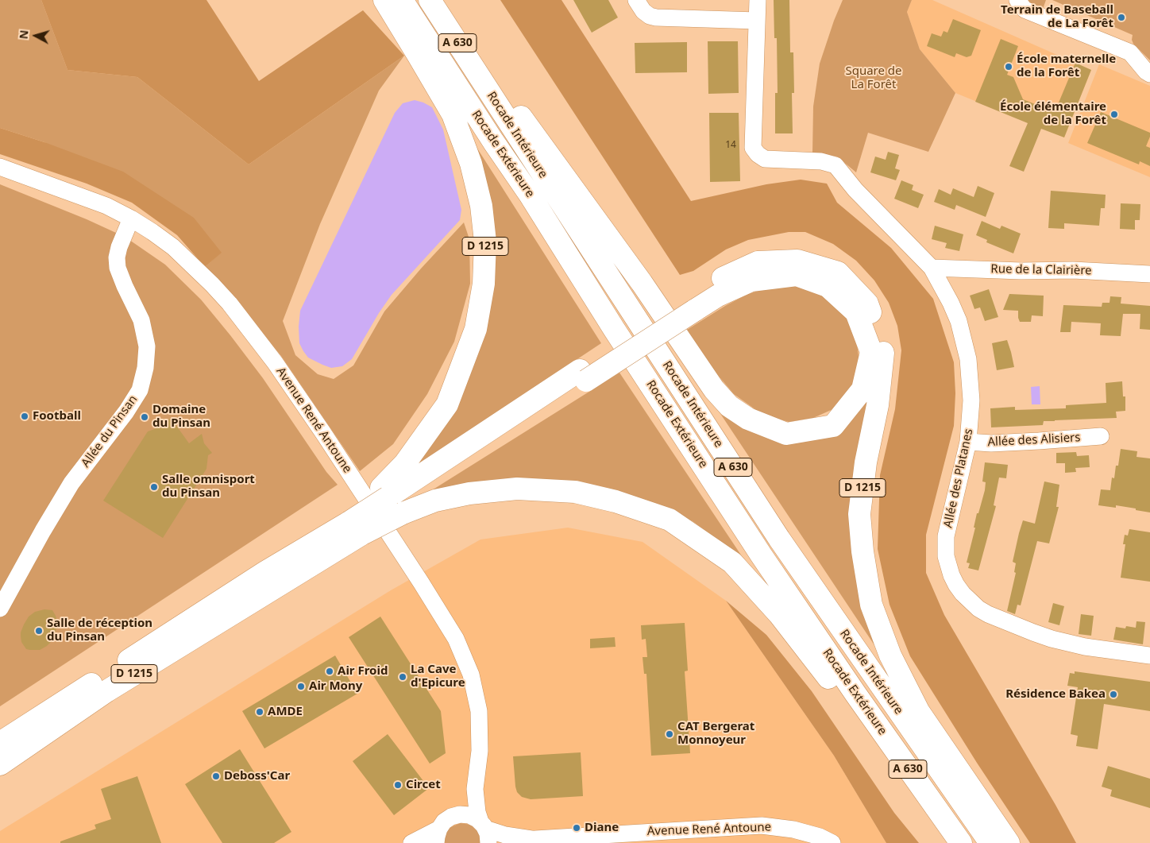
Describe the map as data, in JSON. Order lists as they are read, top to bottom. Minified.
{"streets":{"highway":["A 630","Rocade Intérieure","Rocade Extérieure","D 1215"],"street":["Rue de la Clairière","Avenue René Antoune","Allée du Pinsan","Allée des Alisiers","Allée des Platanes"]},"crossings":[["Rue de la Clairière","Allée des Platanes"],["Avenue René Antoune","Allée du Pinsan"],["Allée des Alisiers","Allée des Platanes"]],"parks":["Square de La Forêt"],"places":["Terrain de Baseball de La Forêt","École maternelle de la Forêt","École élémentaire de la Forêt","Football","Domaine du Pinsan","Salle omnisport du Pinsan","Salle de réception du Pinsan","Air Froid","La Cave d'Epicure","Air Mony","Résidence Bakea","AMDE","CAT Bergerat Monnoyeur","Deboss'Car","Circet","Diane"],"house_numbers":["14"],"north":"left"}
